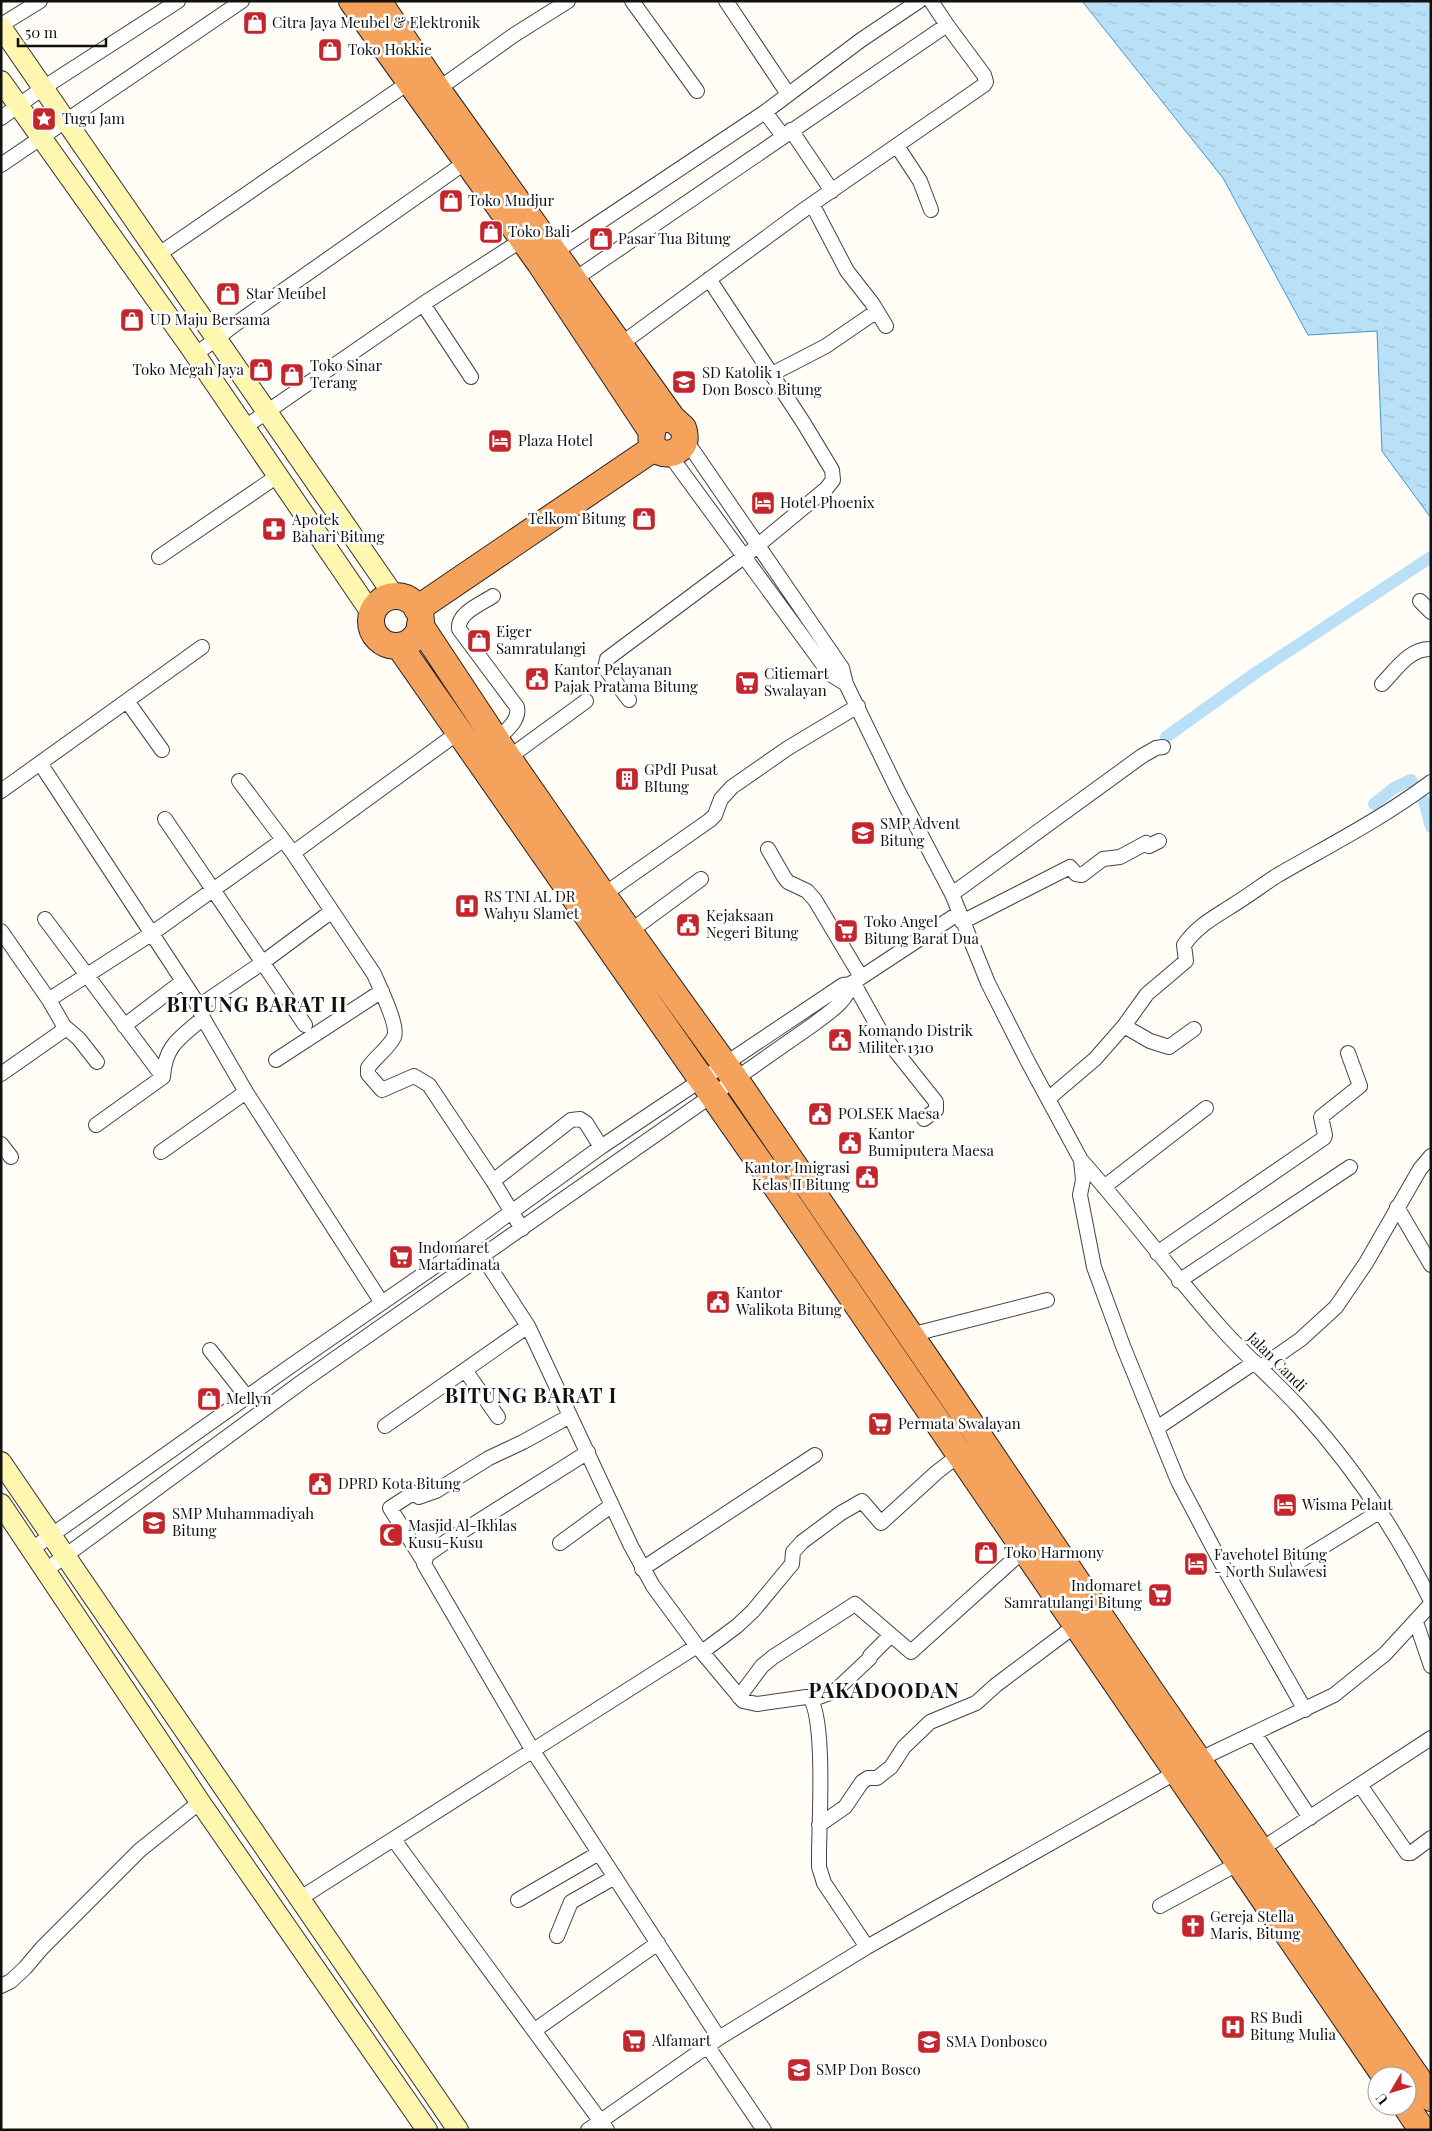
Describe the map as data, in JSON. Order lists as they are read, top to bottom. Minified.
{"streets":{"street":["Jalan Candi"]},"districts":["BITUNG BARAT II","BITUNG BARAT I","PAKADOODAN"],"places":{"shop":["Citra Jaya Meubel & Elektronik","Toko Hokkie","Toko Mudjur","Toko Bali","Pasar Tua Bitung","Star Meubel","UD Maju Bersama","Toko Megah Jaya","Toko Sinar Terang","Telkom Bitung","Eiger Samratulangi","Mellyn","Toko Harmony"],"place":["Tugu Jam"],"school or university":["SD Katolik 1 Don Bosco Bitung","SMP Advent Bitung","SMP Muhammadiyah Bitung","SMA Donbosco","SMP Don Bosco"],"hotel":["Plaza Hotel","Hotel Phoenix","Wisma Pelaut","Favehotel Bitung - North Sulawesi"],"pharmacy":["Apotek Bahari Bitung"],"public building":["Kantor Pelayanan Pajak Pratama Bitung","Kejaksaan Negeri Bitung","Komando Distrik Militer 1310","POLSEK Maesa","Kantor Bumiputera Maesa","Kantor Imigrasi Kelas II Bitung","Kantor Walikota Bitung","DPRD Kota Bitung"],"supermarket":["Citiemart Swalayan","Toko Angel Bitung Barat Dua","Indomaret Martadinata","Permata Swalayan","Indomaret Samratulangi Bitung","Alfamart"],"building":["GPdI Pusat BItung"],"hospital":["RS TNI AL DR Wahyu Slamet","RS Budi Bitung Mulia"],"mosque":["Masjid Al-Ikhlas Kusu-Kusu"],"church":["Gereja Stella Maris, Bitung"]},"scale_bar":"50 m","north":"bottom left"}
